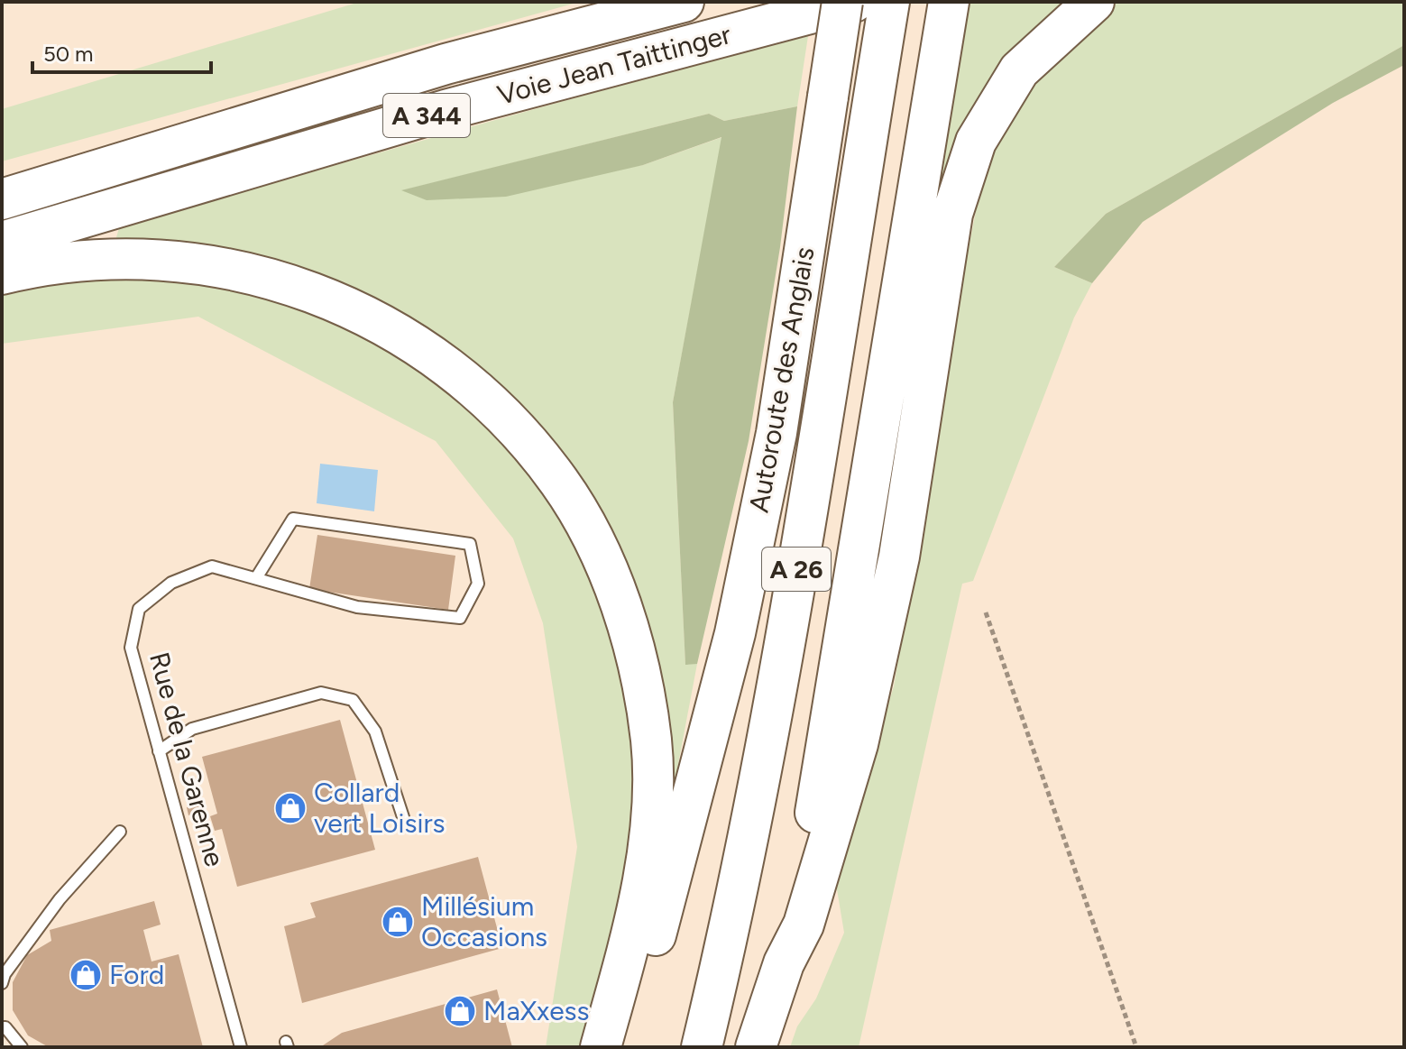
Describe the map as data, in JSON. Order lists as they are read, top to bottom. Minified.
{"streets":{"highway":["Voie Jean Taittinger","A 344","Autoroute des Anglais","A 26"],"lane":["Rue de la Garenne"]},"places":{"shop":["Collard vert Loisirs","Millésium Occasions","Ford","MaXxess"]},"scale_bar":"50 m"}
